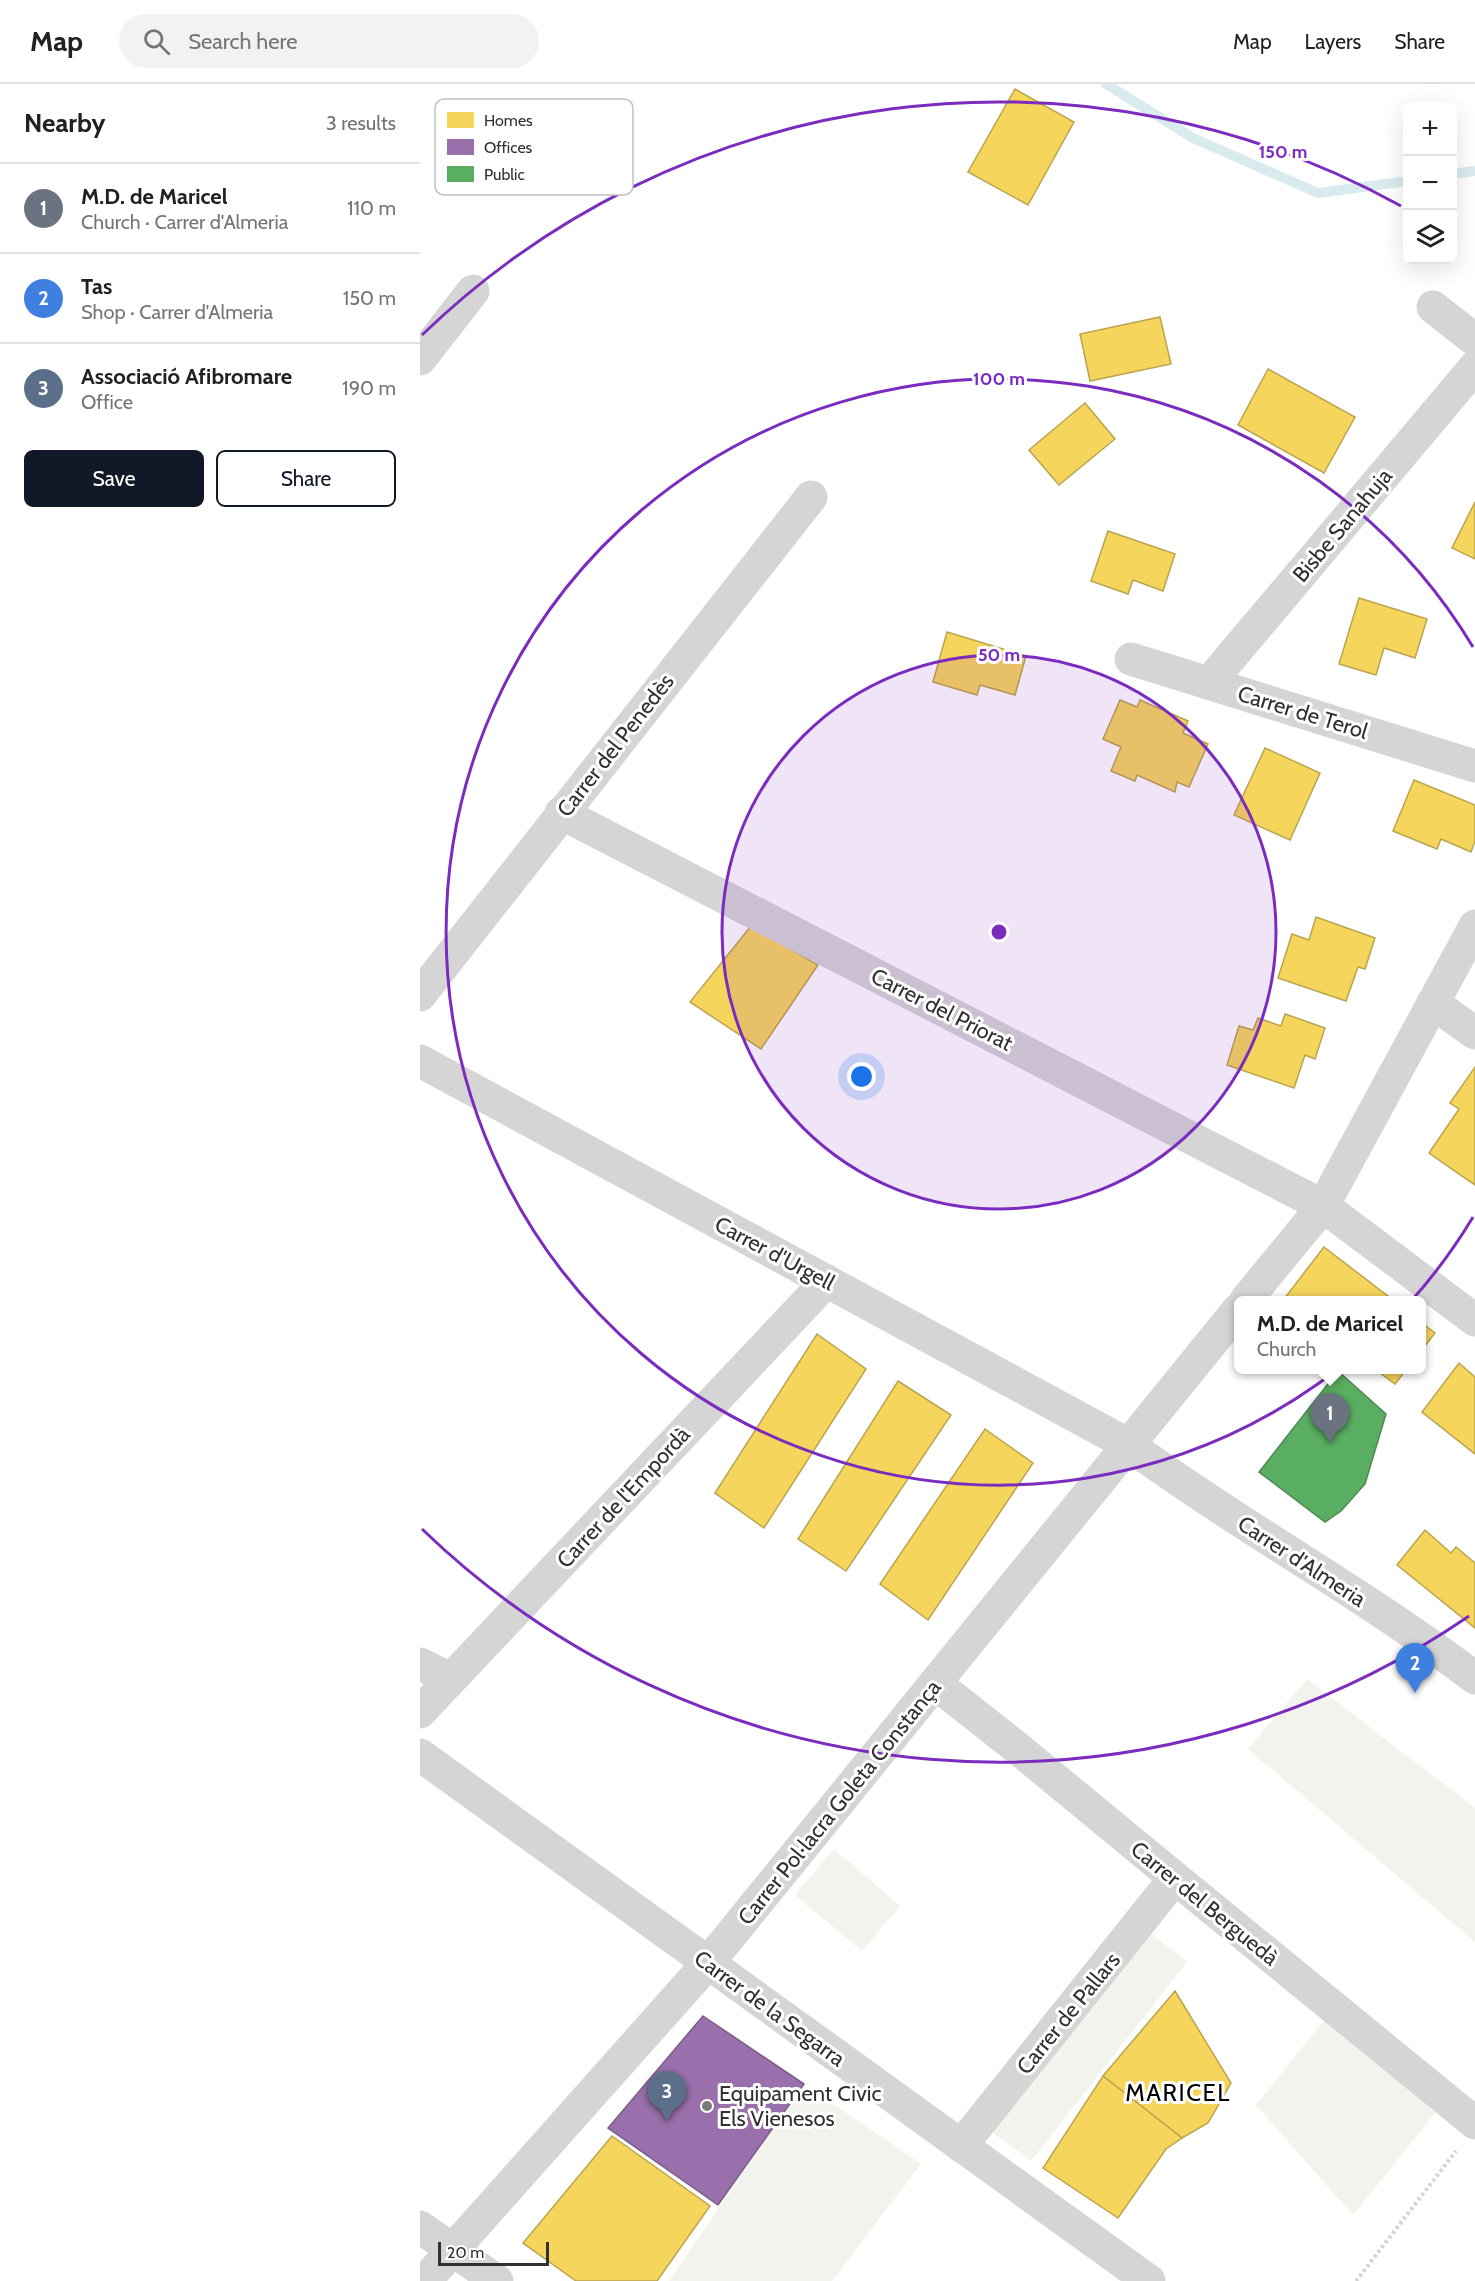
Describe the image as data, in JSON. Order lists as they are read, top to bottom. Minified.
{"streets":{"street":["Bisbe Sanahuja","Carrer de Terol","Carrer del Penedès","Carrer del Priorat","Carrer d'Urgell","Carrer de l'Empordà","Carrer d'Almeria","Carrer Pol·lacra Goleta Constança","Carrer del Berguedà","Carrer de la Segarra","Carrer de Pallars"]},"crossings":[["Bisbe Sanahuja","Carrer de Terol"],["Carrer del Penedès","Carrer del Priorat"],["Carrer d'Urgell","Carrer de l'Empordà"],["Carrer d'Urgell","Carrer d'Almeria"],["Carrer d'Urgell","Carrer Pol·lacra Goleta Constança"],["Carrer d'Almeria","Carrer Pol·lacra Goleta Constança"],["Carrer Pol·lacra Goleta Constança","Carrer del Berguedà"],["Carrer Pol·lacra Goleta Constança","Carrer de la Segarra"],["Carrer del Berguedà","Carrer de Pallars"],["Carrer de la Segarra","Carrer de Pallars"]],"districts":["MARICEL"],"places":["Equipament Civic Els Vienesos"],"legend":["Homes","Offices","Public"],"scale_bar":"20 m","page":{"header":"Map","search":"Search here","nav":["Map","Layers","Share"],"heading":["Nearby","3 results"],"map_buttons":["+","−"],"list":[{"mark":"1","name":"M.D. de Maricel","note":"Church · Carrer d'Almeria","value":"110 m"},{"mark":"2","name":"Tas","note":"Shop · Carrer d'Almeria","value":"150 m"},{"mark":"3","name":"Associació Afibromare","note":"Office","value":"190 m"}],"buttons":["Save","Share"],"popup":["M.D. de Maricel","Church"],"pins":["1","2","3"],"scale":"20 m"},"rings":["150 m","100 m","50 m"]}
